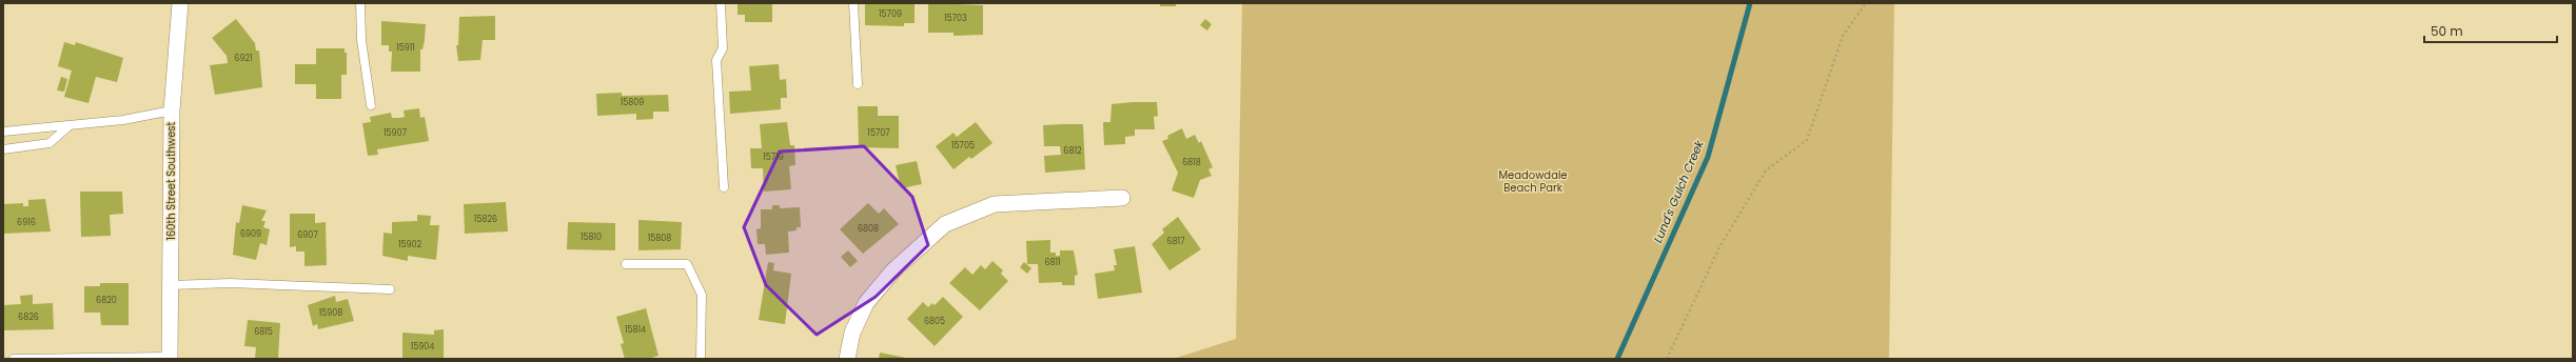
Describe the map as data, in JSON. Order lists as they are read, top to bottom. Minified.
{"streets":{"street":["160th Street Southwest"]},"water":["Lund's Gulch Creek"],"parks":["Meadowdale Beach Park"],"house_numbers":["15709","15703","15911","6921","15809","15907","15707","15705","6812","15719","6818","15826","6916","6808","6909","6907","15810","15808","6817","15902","6811","6820","15908","6826","6805","15814","6815","15904"],"scale_bar":"50 m"}
